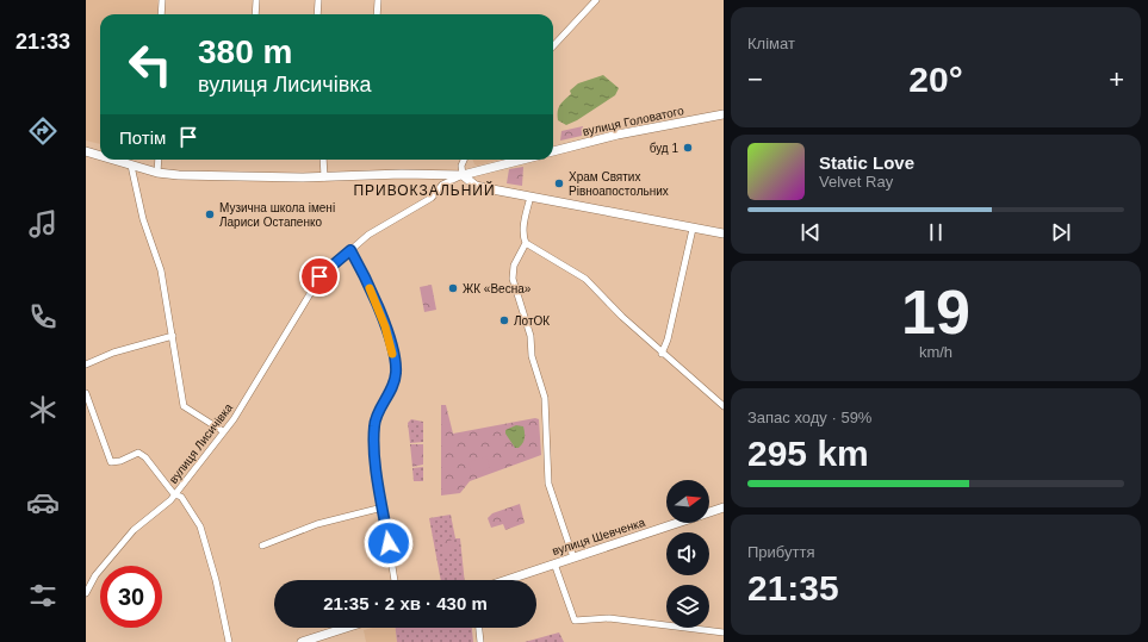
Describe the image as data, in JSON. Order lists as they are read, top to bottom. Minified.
{"streets":{"main road":["вулиця Головатого","вулиця Шевченка"],"street":["вулиця Лисичівка"]},"districts":["ПРИВОКЗАЛЬНИЙ"],"places":["буд 1","Храм Святих Рівноапостольних","Музична школа імені Лариси Остапенко","ЖК «Весна»","ЛотОК"],"north":"right","page":{"tabs":"21:33","tile":["Клімат",["19","km/h"],["Запас ходу · 59%","295 km"],["Прибуття","21:35"]],"turn":["380 m","вулиця Лисичівка"],"heat":["−","20°","+"],"then":"Потім","song":["Static Love","Velvet Ray"],"limit":"30","trip":"21:35 · 2 хв · 430 m"}}
